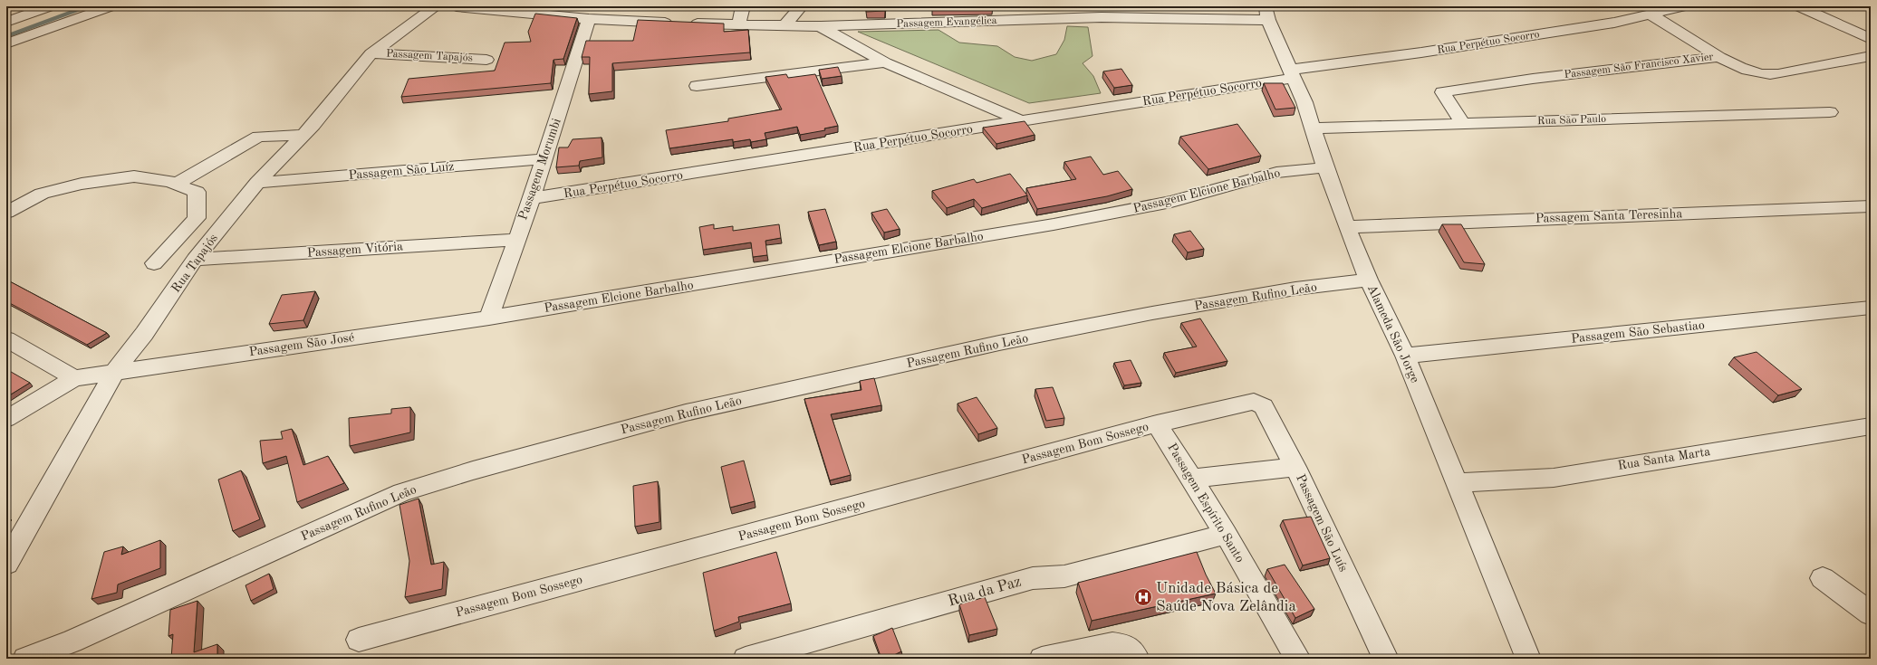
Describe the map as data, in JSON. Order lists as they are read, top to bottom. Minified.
{"streets":{"street":["Passagem Evangélica","Rua Perpétuo Socorro","Passagem Tapajós","Passagem São Francisco Xavier","Rua São Paulo","Passagem Morumbi","Passagem São Luíz","Passagem Elcione Barbalho","Passagem Santa Teresinha","Passagem Vitória","Rua Tapajós","Passagem Rufino Leão","Passagem São Sebastiao","Alameda São Jorge","Passagem São José","Passagem Bom Sossego","Rua Santa Marta","Passagem Espírito Santo","Passagem São Luís","Rua da Paz"]},"crossings":[["Passagem Evangélica","Rua Perpétuo Socorro"],["Passagem Evangélica","Passagem Morumbi"],["Passagem Evangélica","Alameda São Jorge"],["Rua Perpétuo Socorro","Passagem Morumbi"],["Rua Perpétuo Socorro","Alameda São Jorge"],["Passagem Tapajós","Rua Tapajós"],["Passagem São Francisco Xavier","Rua São Paulo"],["Rua São Paulo","Alameda São Jorge"],["Passagem Morumbi","Passagem São Luíz"],["Passagem Morumbi","Passagem Elcione Barbalho"],["Passagem Morumbi","Passagem Vitória"],["Passagem Morumbi","Passagem São José"],["Passagem São Luíz","Rua Tapajós"],["Passagem Elcione Barbalho","Alameda São Jorge"],["Passagem Elcione Barbalho","Passagem São José"],["Passagem Santa Teresinha","Alameda São Jorge"],["Passagem Vitória","Rua Tapajós"],["Rua Tapajós","Passagem São José"],["Passagem Rufino Leão","Alameda São Jorge"],["Passagem São Sebastiao","Alameda São Jorge"],["Alameda São Jorge","Rua Santa Marta"],["Passagem Bom Sossego","Passagem Espírito Santo"],["Passagem Bom Sossego","Passagem São Luís"],["Passagem Espírito Santo","Rua da Paz"]],"places":{"hospital":["Unidade Básica de Saúde Nova Zelândia"]}}
